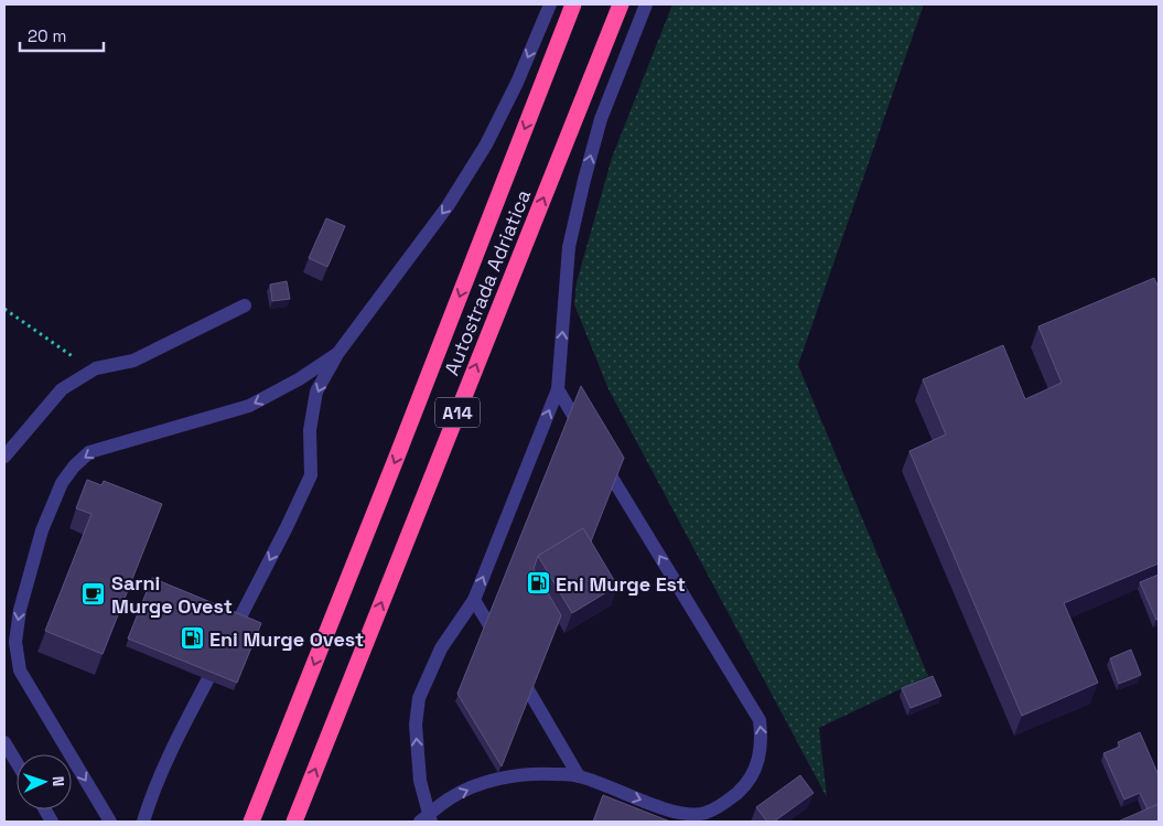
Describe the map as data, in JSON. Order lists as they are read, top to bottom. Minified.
{"streets":{"highway":["Autostrada Adriatica","A14"]},"places":{"fuel station":["Eni Murge Est","Eni Murge Ovest"],"cafe":["Sarni Murge Ovest"]},"scale_bar":"20 m","north":"right"}
